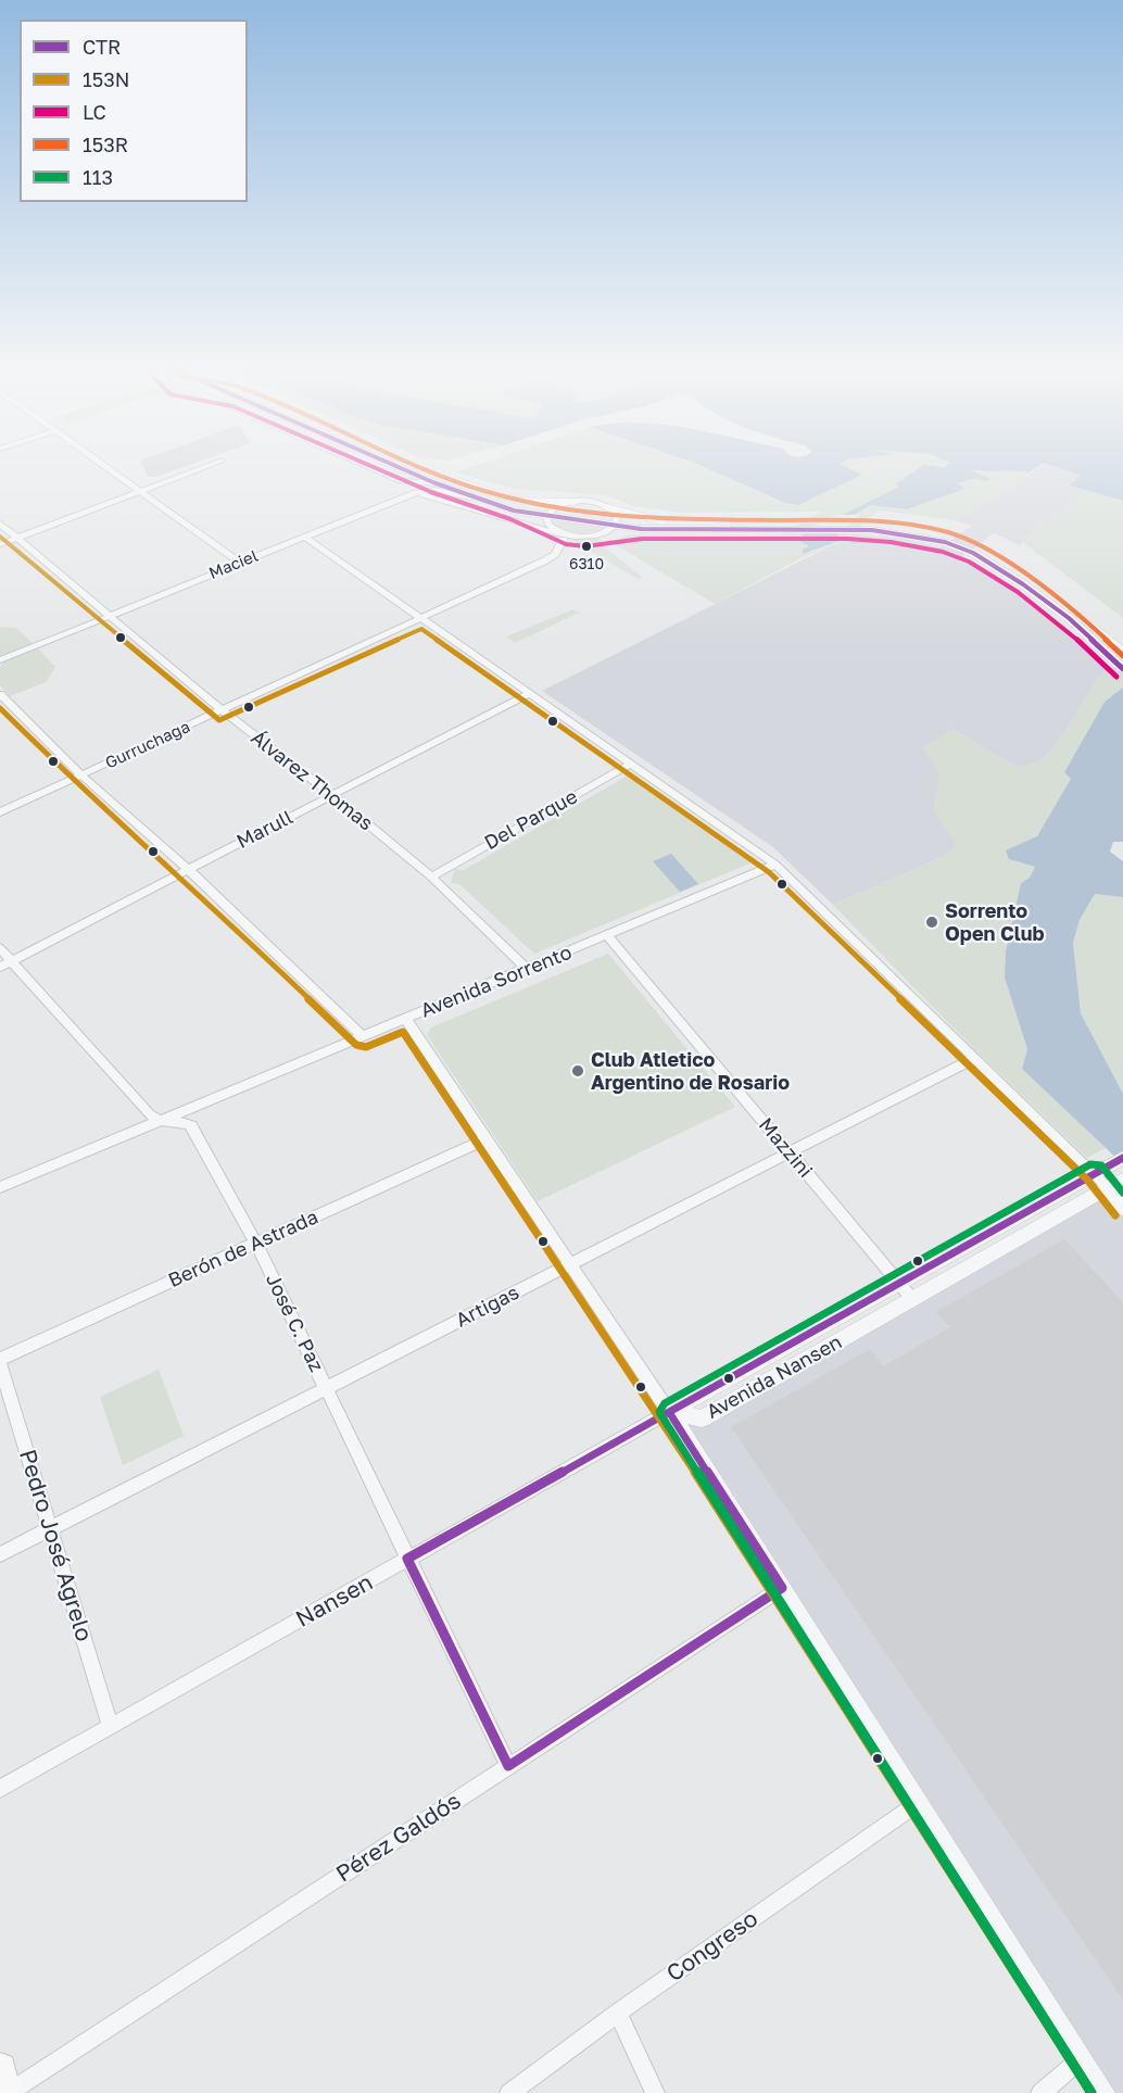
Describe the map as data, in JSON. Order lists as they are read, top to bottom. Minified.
{"streets":{"street":["Maciel","Gurruchaga","Álvarez Thomas","Del Parque","Marull","Avenida Sorrento","Mazzini","Berón de Astrada","Artigas","José C. Paz","Avenida Nansen","Pedro José Agrelo","Nansen","Pérez Galdós","Congreso"]},"crossings":[["Maciel","Álvarez Thomas"],["Gurruchaga","Álvarez Thomas"],["Álvarez Thomas","Del Parque"],["Álvarez Thomas","Marull"],["Álvarez Thomas","Avenida Sorrento"],["Marull","José C. Paz"],["Avenida Sorrento","Mazzini"],["Avenida Sorrento","José C. Paz"],["Mazzini","Artigas"],["Mazzini","Avenida Nansen"],["Berón de Astrada","José C. Paz"],["Berón de Astrada","Pedro José Agrelo"],["Artigas","José C. Paz"],["Artigas","Pedro José Agrelo"],["José C. Paz","Nansen"],["José C. Paz","Pérez Galdós"],["Avenida Nansen","Nansen"],["Pedro José Agrelo","Nansen"]],"places":["6310","Sorrento Open Club","Club Atletico Argentino de Rosario"],"lines":["transit line CTR","transit line LC","transit line 153R","transit line 153N","transit line 113"],"legend":["CTR","153N","LC","153R","113"]}
